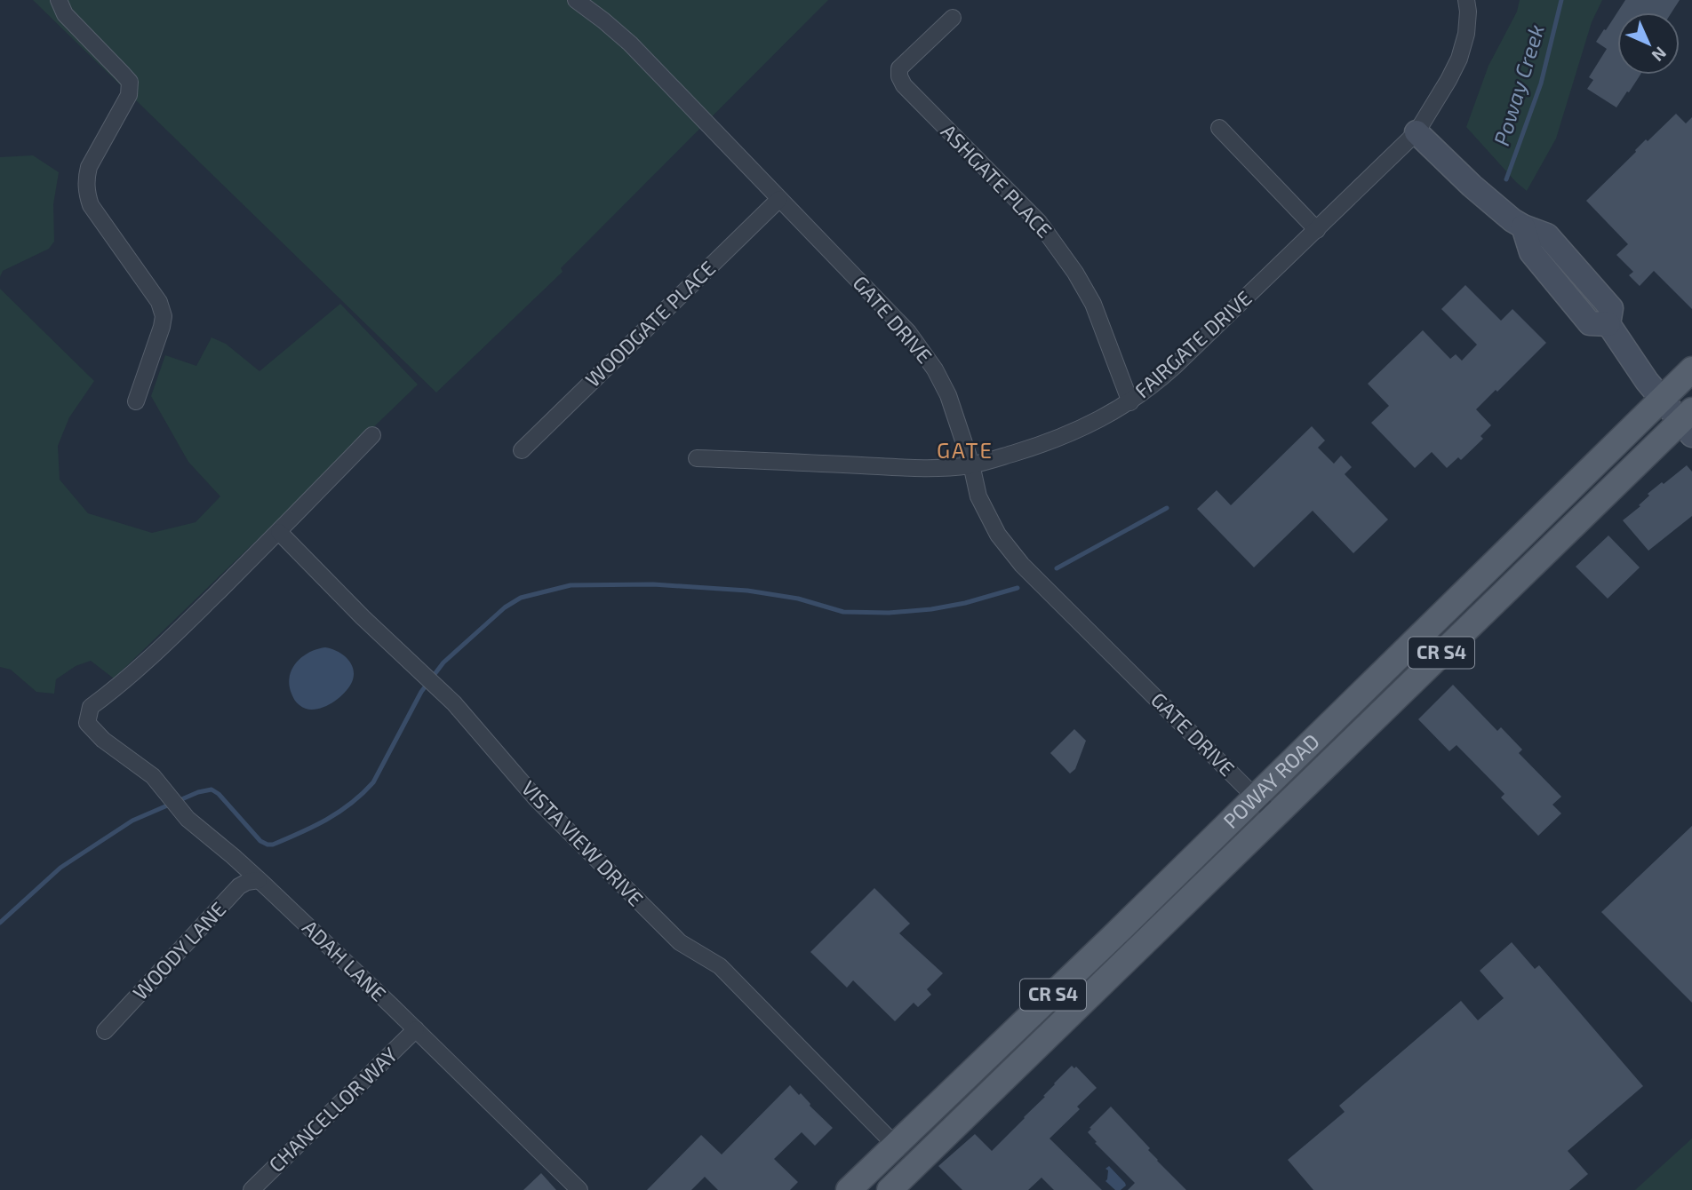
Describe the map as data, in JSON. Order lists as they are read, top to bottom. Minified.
{"streets":{"main road":["CR S4","POWAY ROAD"],"street":["ASHGATE PLACE","GATE DRIVE","WOODGATE PLACE","FAIRGATE DRIVE","VISTA VIEW DRIVE","WOODY LANE","ADAH LANE","CHANCELLOR WAY"]},"crossings":[["ASHGATE PLACE","FAIRGATE DRIVE"],["GATE DRIVE","WOODGATE PLACE"],["GATE DRIVE","FAIRGATE DRIVE"],["GATE DRIVE","POWAY ROAD"],["POWAY ROAD","VISTA VIEW DRIVE"],["VISTA VIEW DRIVE","ADAH LANE"],["WOODY LANE","ADAH LANE"],["ADAH LANE","CHANCELLOR WAY"]],"districts":["GATE"],"water":["Poway Creek"],"north":"bottom right"}
